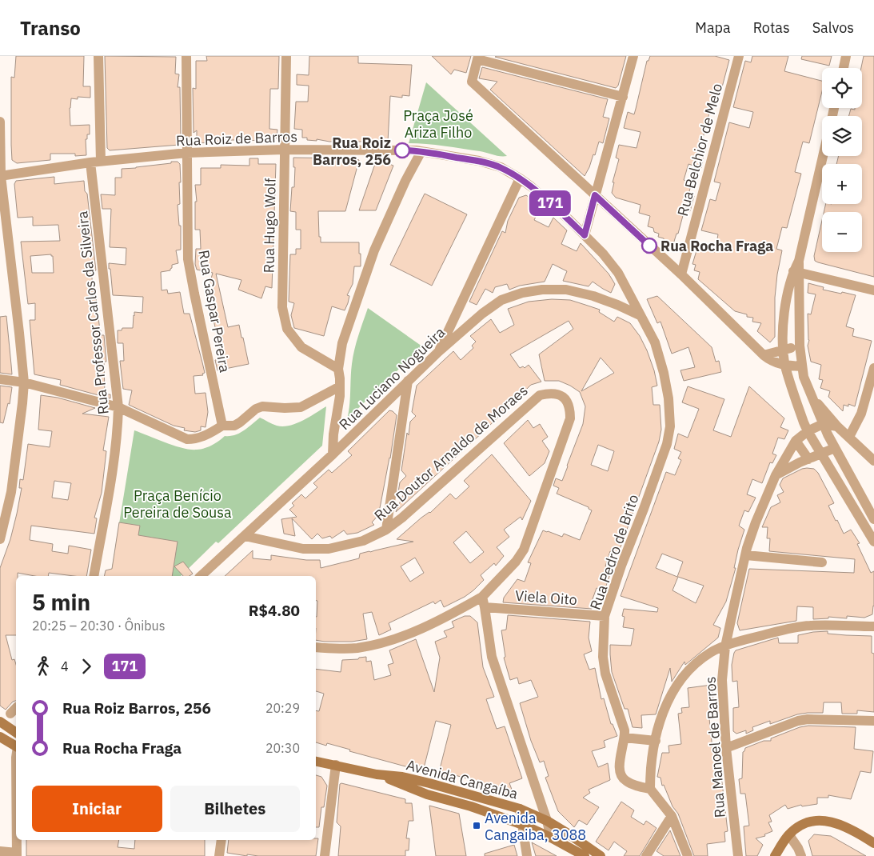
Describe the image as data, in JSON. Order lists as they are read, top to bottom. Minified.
{"streets":{"main road":["Avenida Cangaíba"],"street":["Rua Roiz de Barros","Rua Belchior de Melo","Rua Hugo Wolf","Rua Gaspar Pereira","Rua Professor Carlos da Silveira","Rua Luciano Nogueira","Rua Doutor Arnaldo de Moraes","Rua Pedro de Brito","Viela Oito","Rua Manoel de Barros"]},"crossings":[["Rua Roiz de Barros","Rua Hugo Wolf"],["Rua Roiz de Barros","Rua Gaspar Pereira"],["Rua Roiz de Barros","Rua Professor Carlos da Silveira"],["Rua Roiz de Barros","Rua Pedro de Brito"],["Rua Luciano Nogueira","Rua Doutor Arnaldo de Moraes"],["Rua Luciano Nogueira","Rua Pedro de Brito"],["Rua Doutor Arnaldo de Moraes","Viela Oito"],["Rua Pedro de Brito","Viela Oito"]],"parks":["Praça José Ariza Filho","Praça Benício Pereira de Sousa"],"places":{"other":["Rua Roiz Barros, 256","Rua Rocha Fraga"],"transit":["Avenida Cangaiba, 3088"]},"lines":["bus line 171"],"page":{"header":"Transo","nav":["Mapa","Rotas","Salvos"],"on_map":"171","map_buttons":["+","−"],"heading":["5 min","20:25 – 20:30 · Ônibus","R$4.80"],"legs":["4","171"],"list":[{"name":"Rua Roiz Barros, 256","value":"20:29"},{"name":"Rua Rocha Fraga","value":"20:30"}],"buttons":["Iniciar","Bilhetes"]}}
